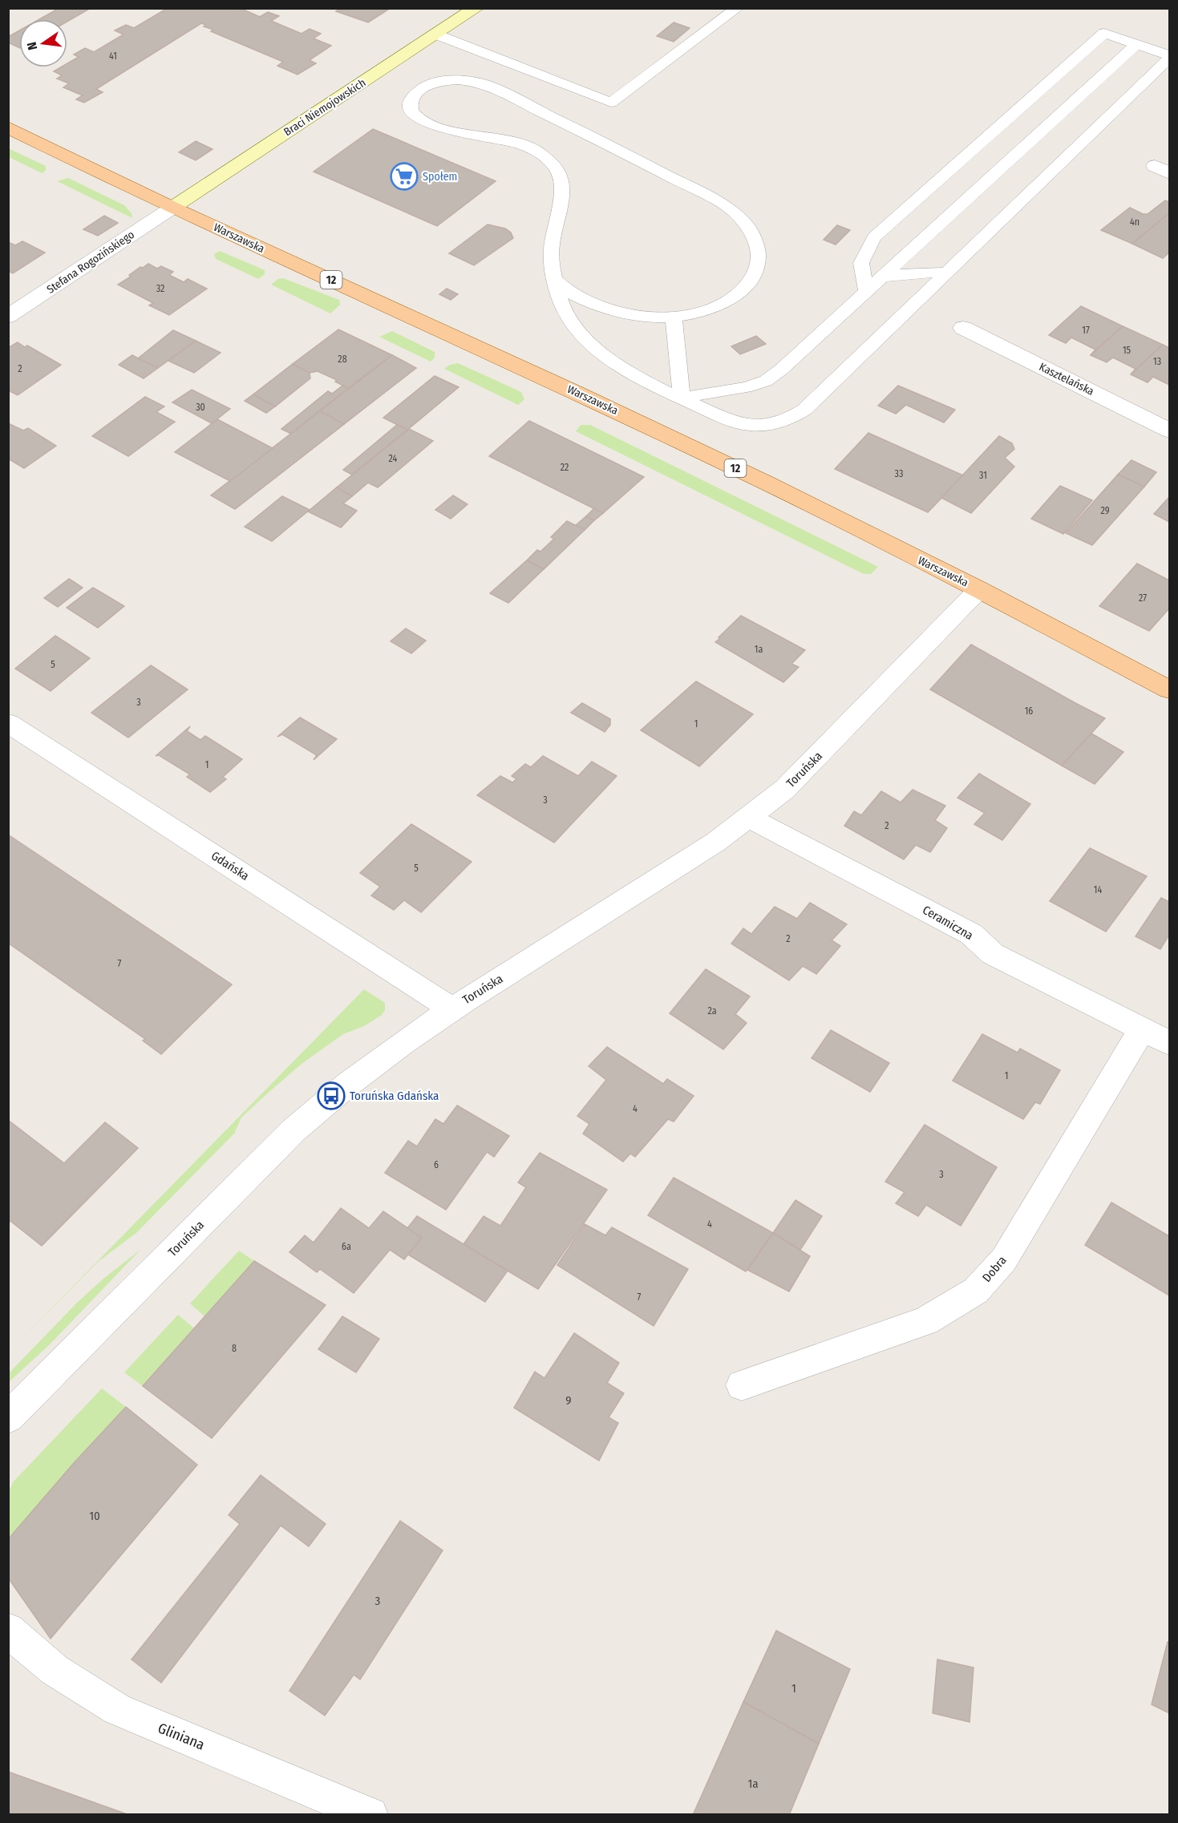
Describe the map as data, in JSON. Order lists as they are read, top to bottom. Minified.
{"streets":{"main road":["Warszawska","12"],"street":["Braci Niemojowskich","Stefana Rogozińskiego","Kasztelańska","Toruńska","Gdańska","Ceramiczna","Dobra","Gliniana"]},"crossings":[["Braci Niemojowskich","Warszawska"],["Braci Niemojowskich","Stefana Rogozińskiego"],["Warszawska","Stefana Rogozińskiego"],["Warszawska","Toruńska"],["Toruńska","Gdańska"],["Toruńska","Ceramiczna"],["Ceramiczna","Dobra"]],"places":{"supermarket":["Społem"],"bus stop":["Toruńska Gdańska"]},"house_numbers":["41","4n","32","17","15","28","13","2","30","24","22","33","31","29","27","1a","5","3","16","1","1","3","2","5","14","2","7","2a","1","4","6","3","4","6a","7","8","9","10","3","1","1a"],"north":"left"}
